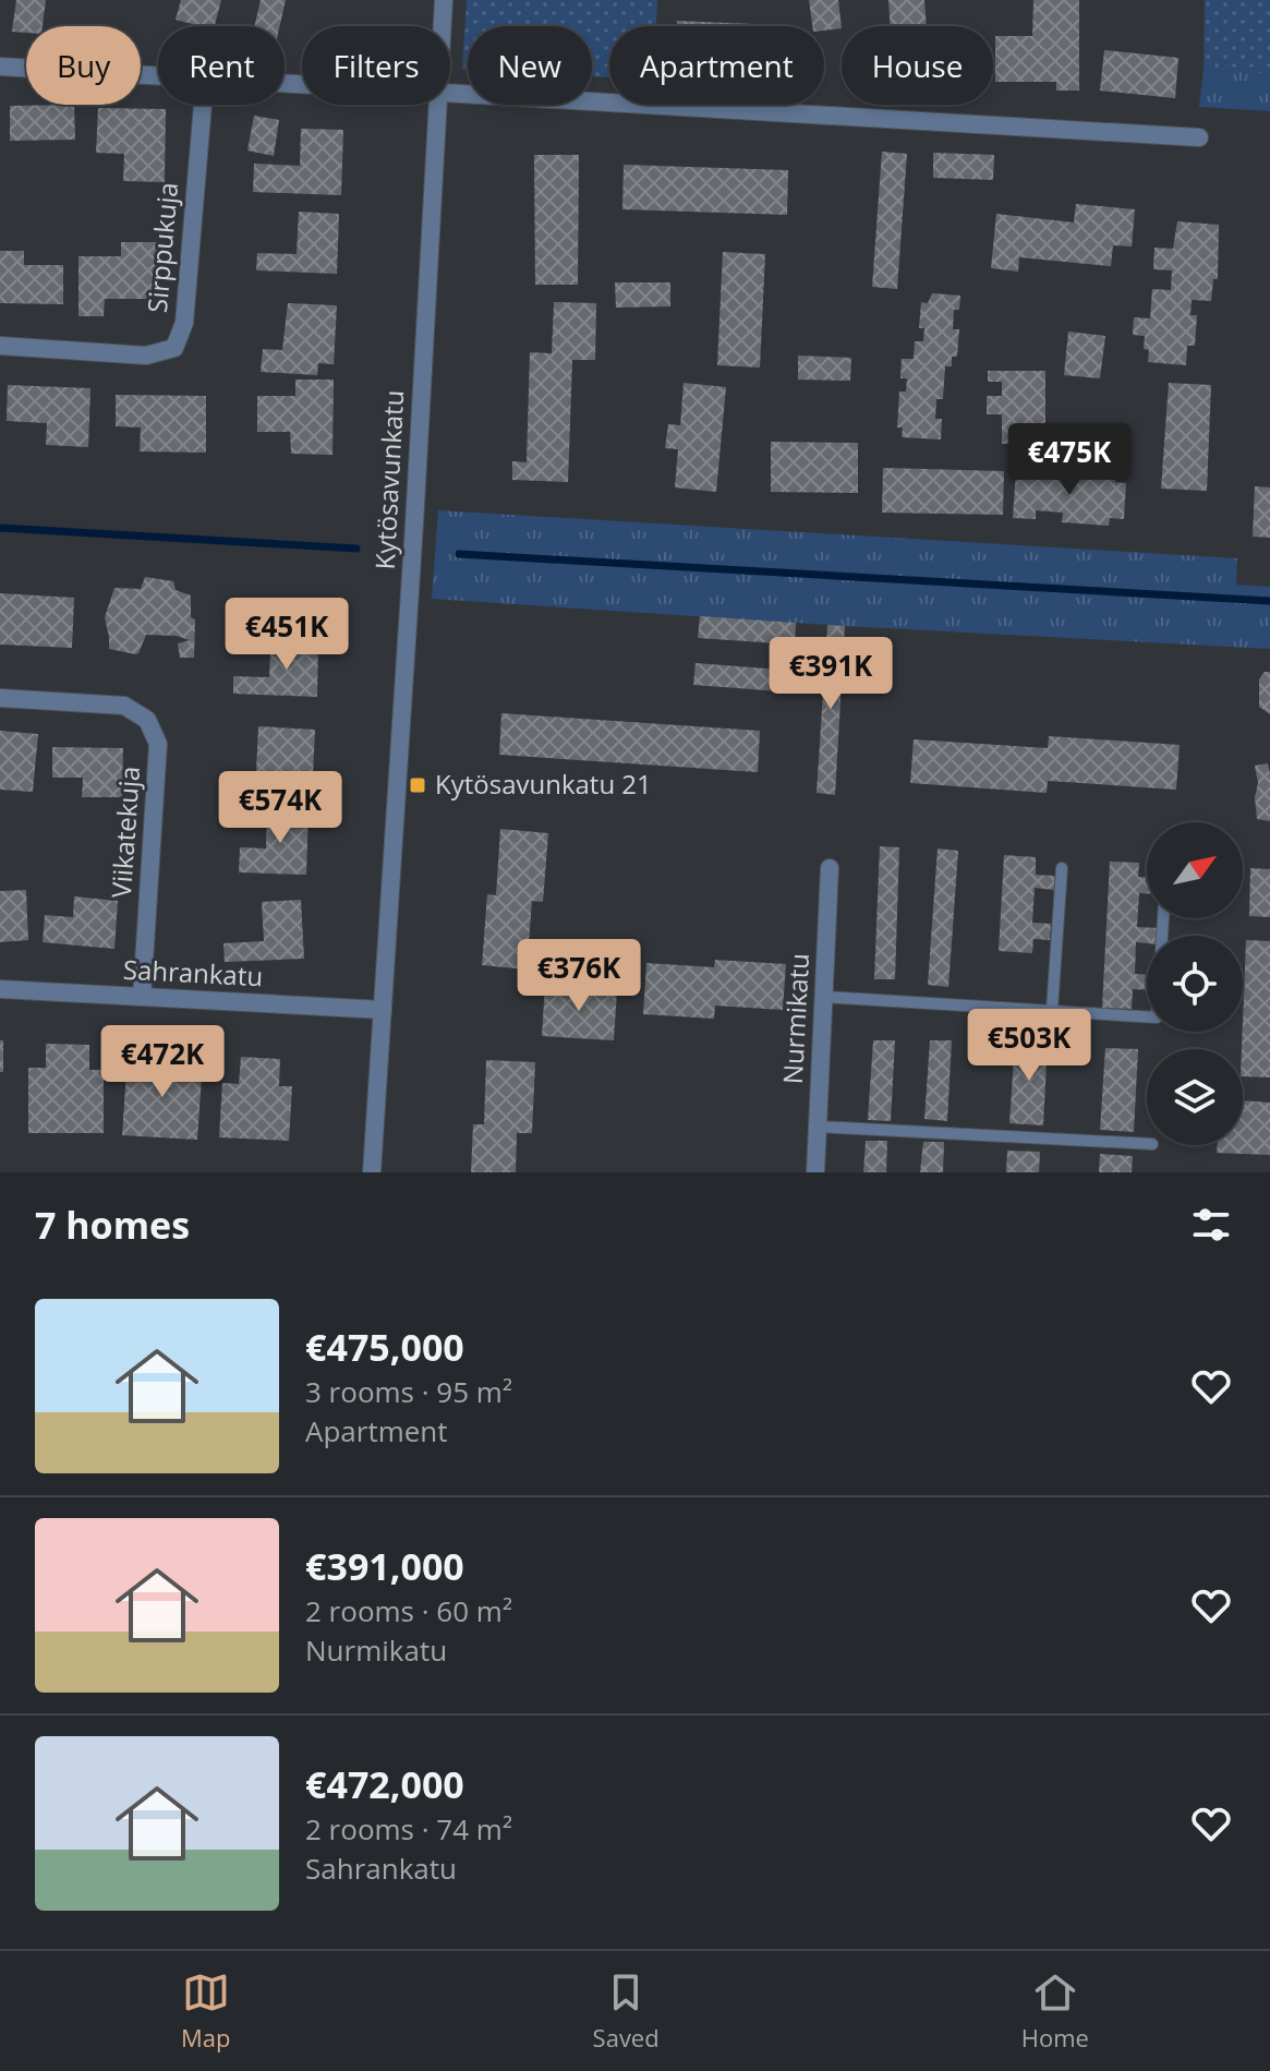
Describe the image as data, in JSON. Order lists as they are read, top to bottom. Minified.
{"streets":{"street":["Sirppukuja","Kytösavunkatu","Viikatekuja","Sahrankatu","Nurmikatu"]},"crossings":[["Kytösavunkatu","Sahrankatu"],["Viikatekuja","Sahrankatu"]],"places":{"transit":["Kytösavunkatu 21"]},"north":"top right","page":{"chip":["Buy","Rent","Filters","New","Apartment","House"],"price":["€475K","€451K","€391K","€574K","€376K","€503K","€472K"],"heading":"7 homes","list":[{"name":"€475,000","note":"3 rooms · 95 m² · Apartment"},{"name":"€391,000","note":"2 rooms · 60 m² · Nurmikatu"},{"name":"€472,000","note":"2 rooms · 74 m² · Sahrankatu"}],"tabs":["Map","Saved","Home"]}}
